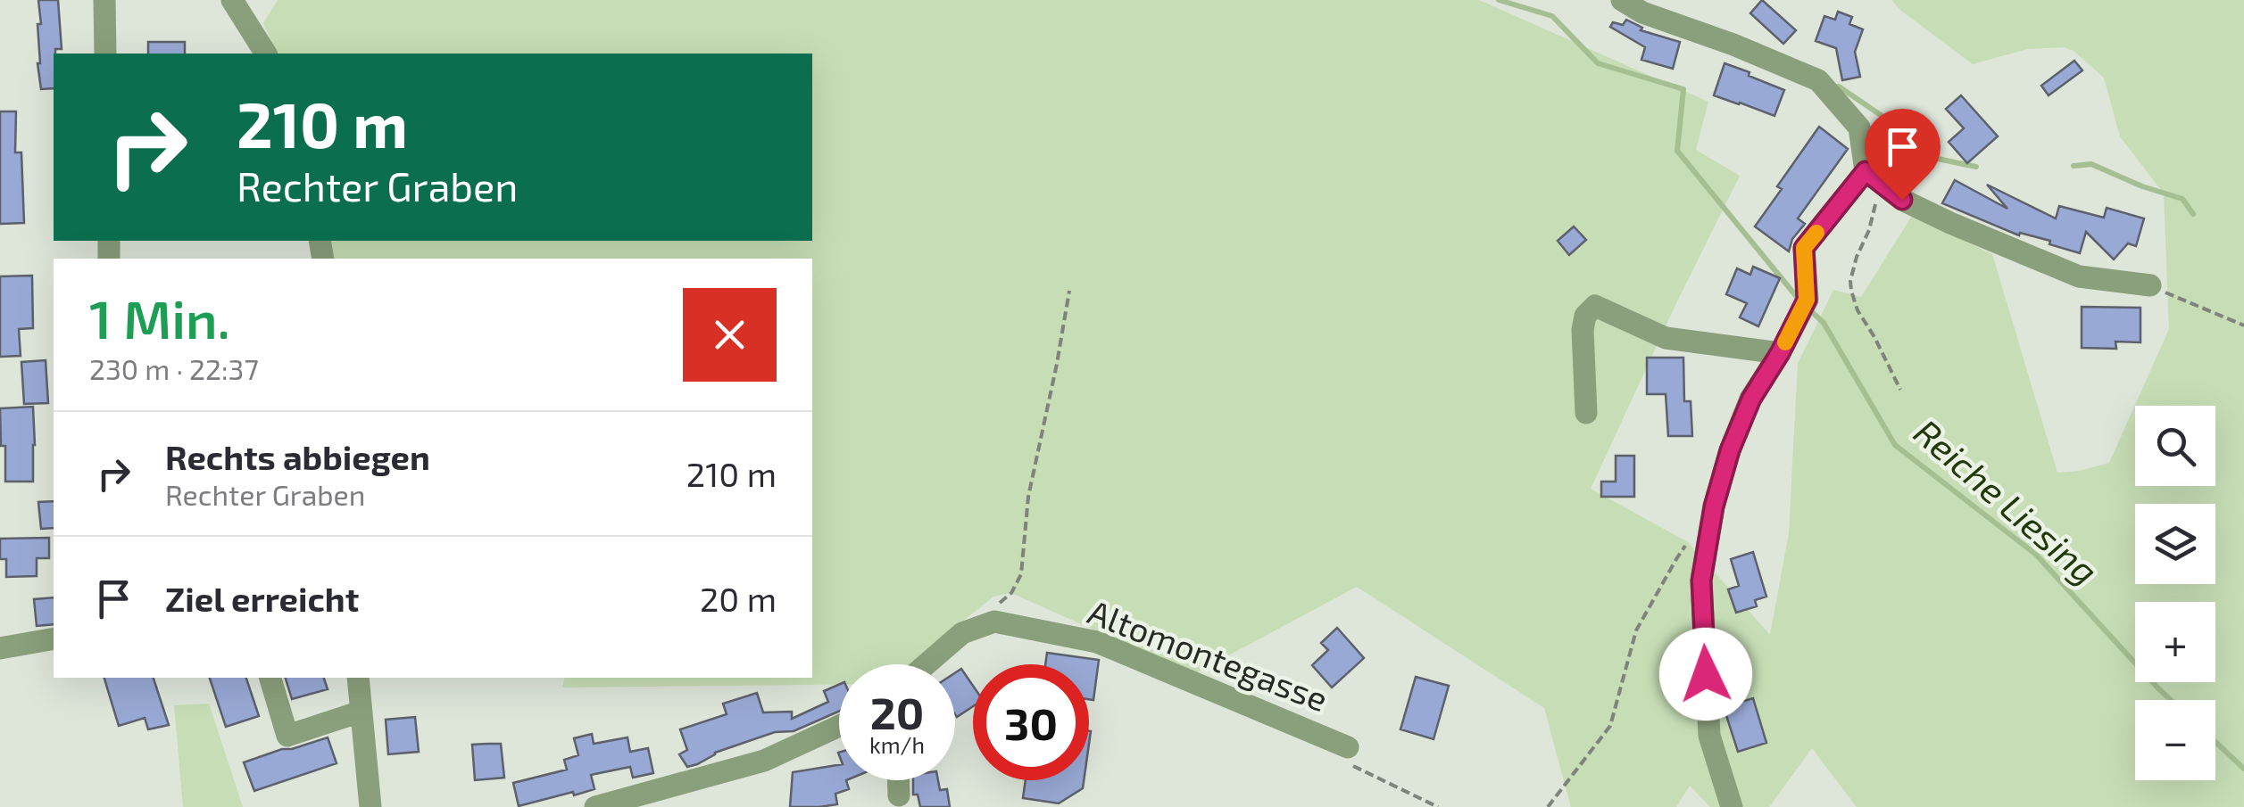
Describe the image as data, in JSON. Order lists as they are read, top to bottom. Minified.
{"streets":{"street":["Altomontegasse"]},"water":["Reiche Liesing"],"page":{"turn":["210 m","Rechter Graben"],"heading":["1 Min.","230 m · 22:37"],"map_buttons":["+","−"],"list":[{"name":"Rechts abbiegen","note":"Rechter Graben","value":"210 m"},{"name":"Ziel erreicht","value":"20 m"}],"speed":"20 km/h","limit":"30"}}
